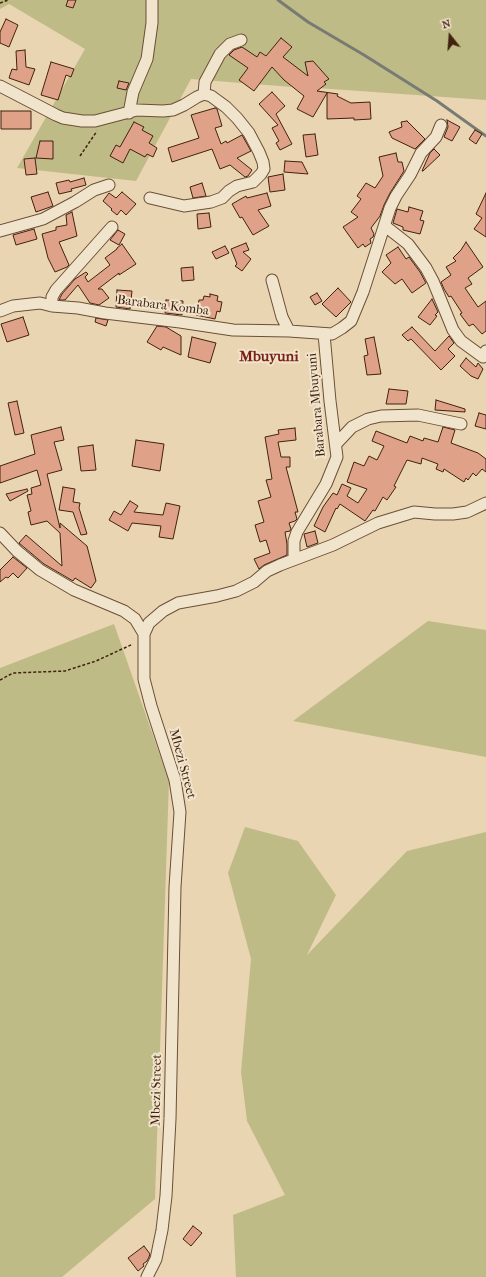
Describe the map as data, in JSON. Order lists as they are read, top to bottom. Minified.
{"streets":{"street":["Barabara Komba","Barabara Mbuyuni","Mbezi Street"]},"crossings":[["Barabara Komba","Barabara Mbuyuni"]],"districts":["Mbuyuni"],"north":"top"}
